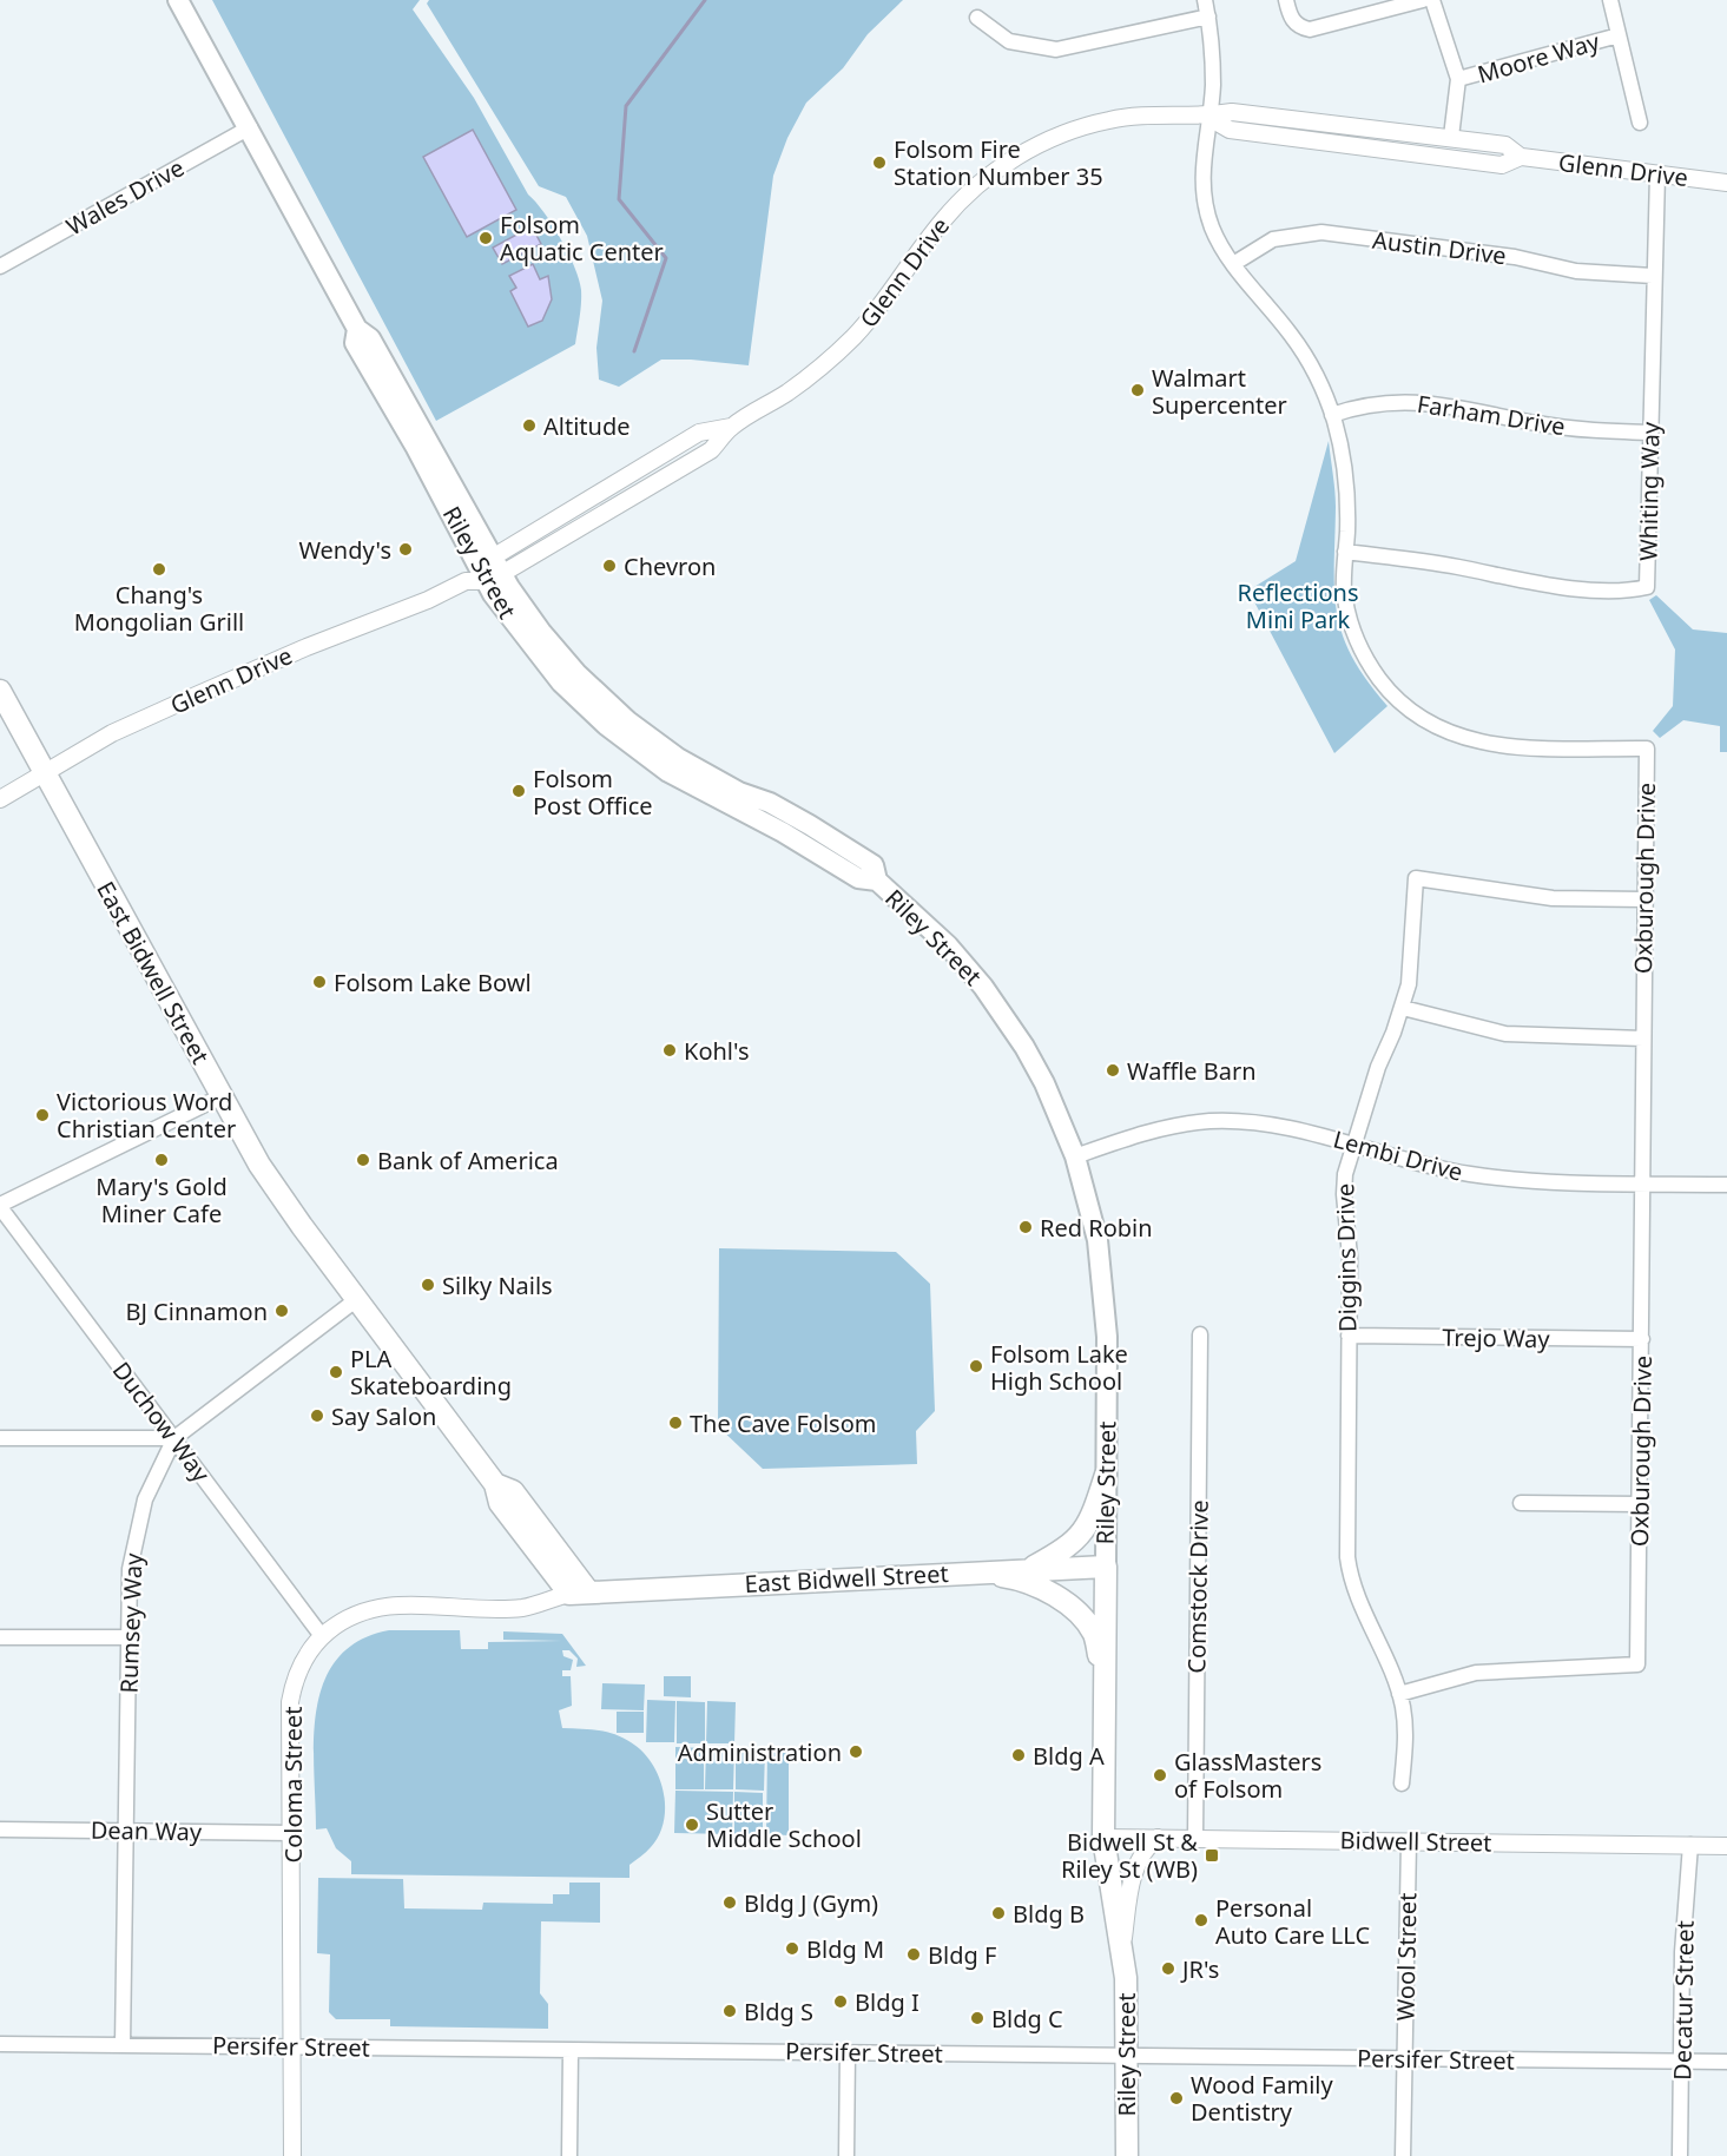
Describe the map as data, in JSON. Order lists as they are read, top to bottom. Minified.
{"streets":{"main road":["Riley Street","East Bidwell Street"],"street":["Moore Way","Glenn Drive","Wales Drive","Austin Drive","Farham Drive","Whiting Way","Oxburough Drive","Lembi Drive","Diggins Drive","Trejo Way","Duchow Way","Comstock Drive","Rumsey Way","Coloma Street","Dean Way","Bidwell Street","Wool Street","Decatur Street","Persifer Street"]},"crossings":[["Glenn Drive","Whiting Way"],["Glenn Drive","Riley Street"],["Glenn Drive","Oxburough Drive"],["Glenn Drive","East Bidwell Street"],["Wales Drive","Riley Street"],["Austin Drive","Whiting Way"],["Austin Drive","Oxburough Drive"],["Farham Drive","Whiting Way"],["Farham Drive","Oxburough Drive"],["Whiting Way","Oxburough Drive"],["Riley Street","East Bidwell Street"],["Riley Street","Lembi Drive"],["Riley Street","Bidwell Street"],["Riley Street","Persifer Street"],["Oxburough Drive","Lembi Drive"],["Oxburough Drive","Diggins Drive"],["Oxburough Drive","Trejo Way"],["East Bidwell Street","Rumsey Way"],["East Bidwell Street","Coloma Street"],["Lembi Drive","Diggins Drive"],["Diggins Drive","Trejo Way"],["Duchow Way","Rumsey Way"],["Duchow Way","Coloma Street"],["Comstock Drive","Bidwell Street"],["Rumsey Way","Dean Way"],["Rumsey Way","Persifer Street"],["Coloma Street","Dean Way"],["Coloma Street","Persifer Street"],["Bidwell Street","Wool Street"],["Bidwell Street","Decatur Street"],["Wool Street","Persifer Street"],["Decatur Street","Persifer Street"]],"parks":["Reflections Mini Park"],"places":{"other":["Folsom Fire Station Number 35","Folsom Aquatic Center","Walmart Supercenter","Altitude","Wendy's","Chevron","Chang's Mongolian Grill","Folsom Post Office","Folsom Lake Bowl","Kohl's","Waffle Barn","Victorious Word Christian Center","Mary's Gold Miner Cafe","Bank of America","Red Robin","Silky Nails","BJ Cinnamon","Folsom Lake High School","PLA Skateboarding","Say Salon","The Cave Folsom","Administration","Bldg A","GlassMasters of Folsom","Sutter Middle School","Bldg J (Gym)","Bldg B","Personal Auto Care LLC","Bldg M","Bldg F","JR's","Bldg I","Bldg S","Bldg C","Wood Family Dentistry"],"transit":["Bidwell St & Riley St (WB)"]}}
